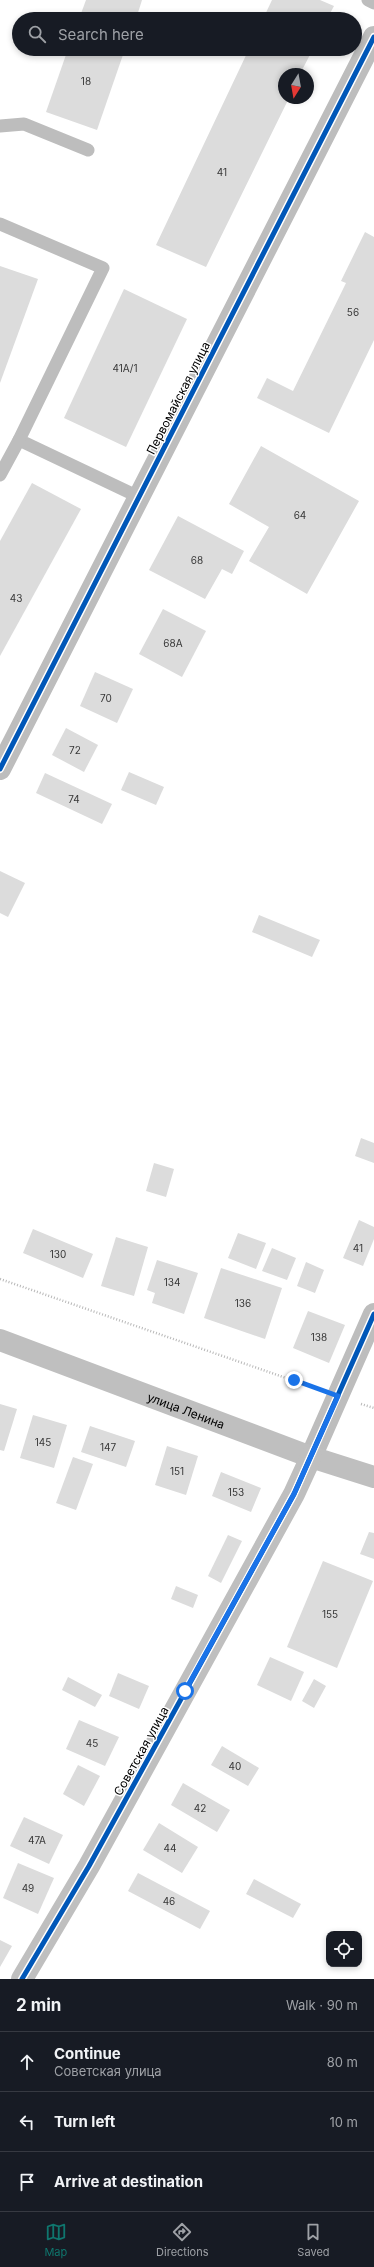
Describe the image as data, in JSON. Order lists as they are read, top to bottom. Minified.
{"streets":{"street":["Первомайская улица","улица Ленина","Советская улица"]},"crossings":[["улица Ленина","Советская улица"]],"house_numbers":["18","41","56","41А/1","64","68","43","68А","70","72","74","41","130","134","136","138","145","147","151","153","155","45","40","42","47А","44","49","46"],"north":"bottom","page":{"search":"Search here","heading":["2 min","Walk · 90 m"],"list":[["Continue","Советская улица","80 m"],["Turn left","10 m"],"Arrive at destination"],"nav":["Map","Directions","Saved"]}}
